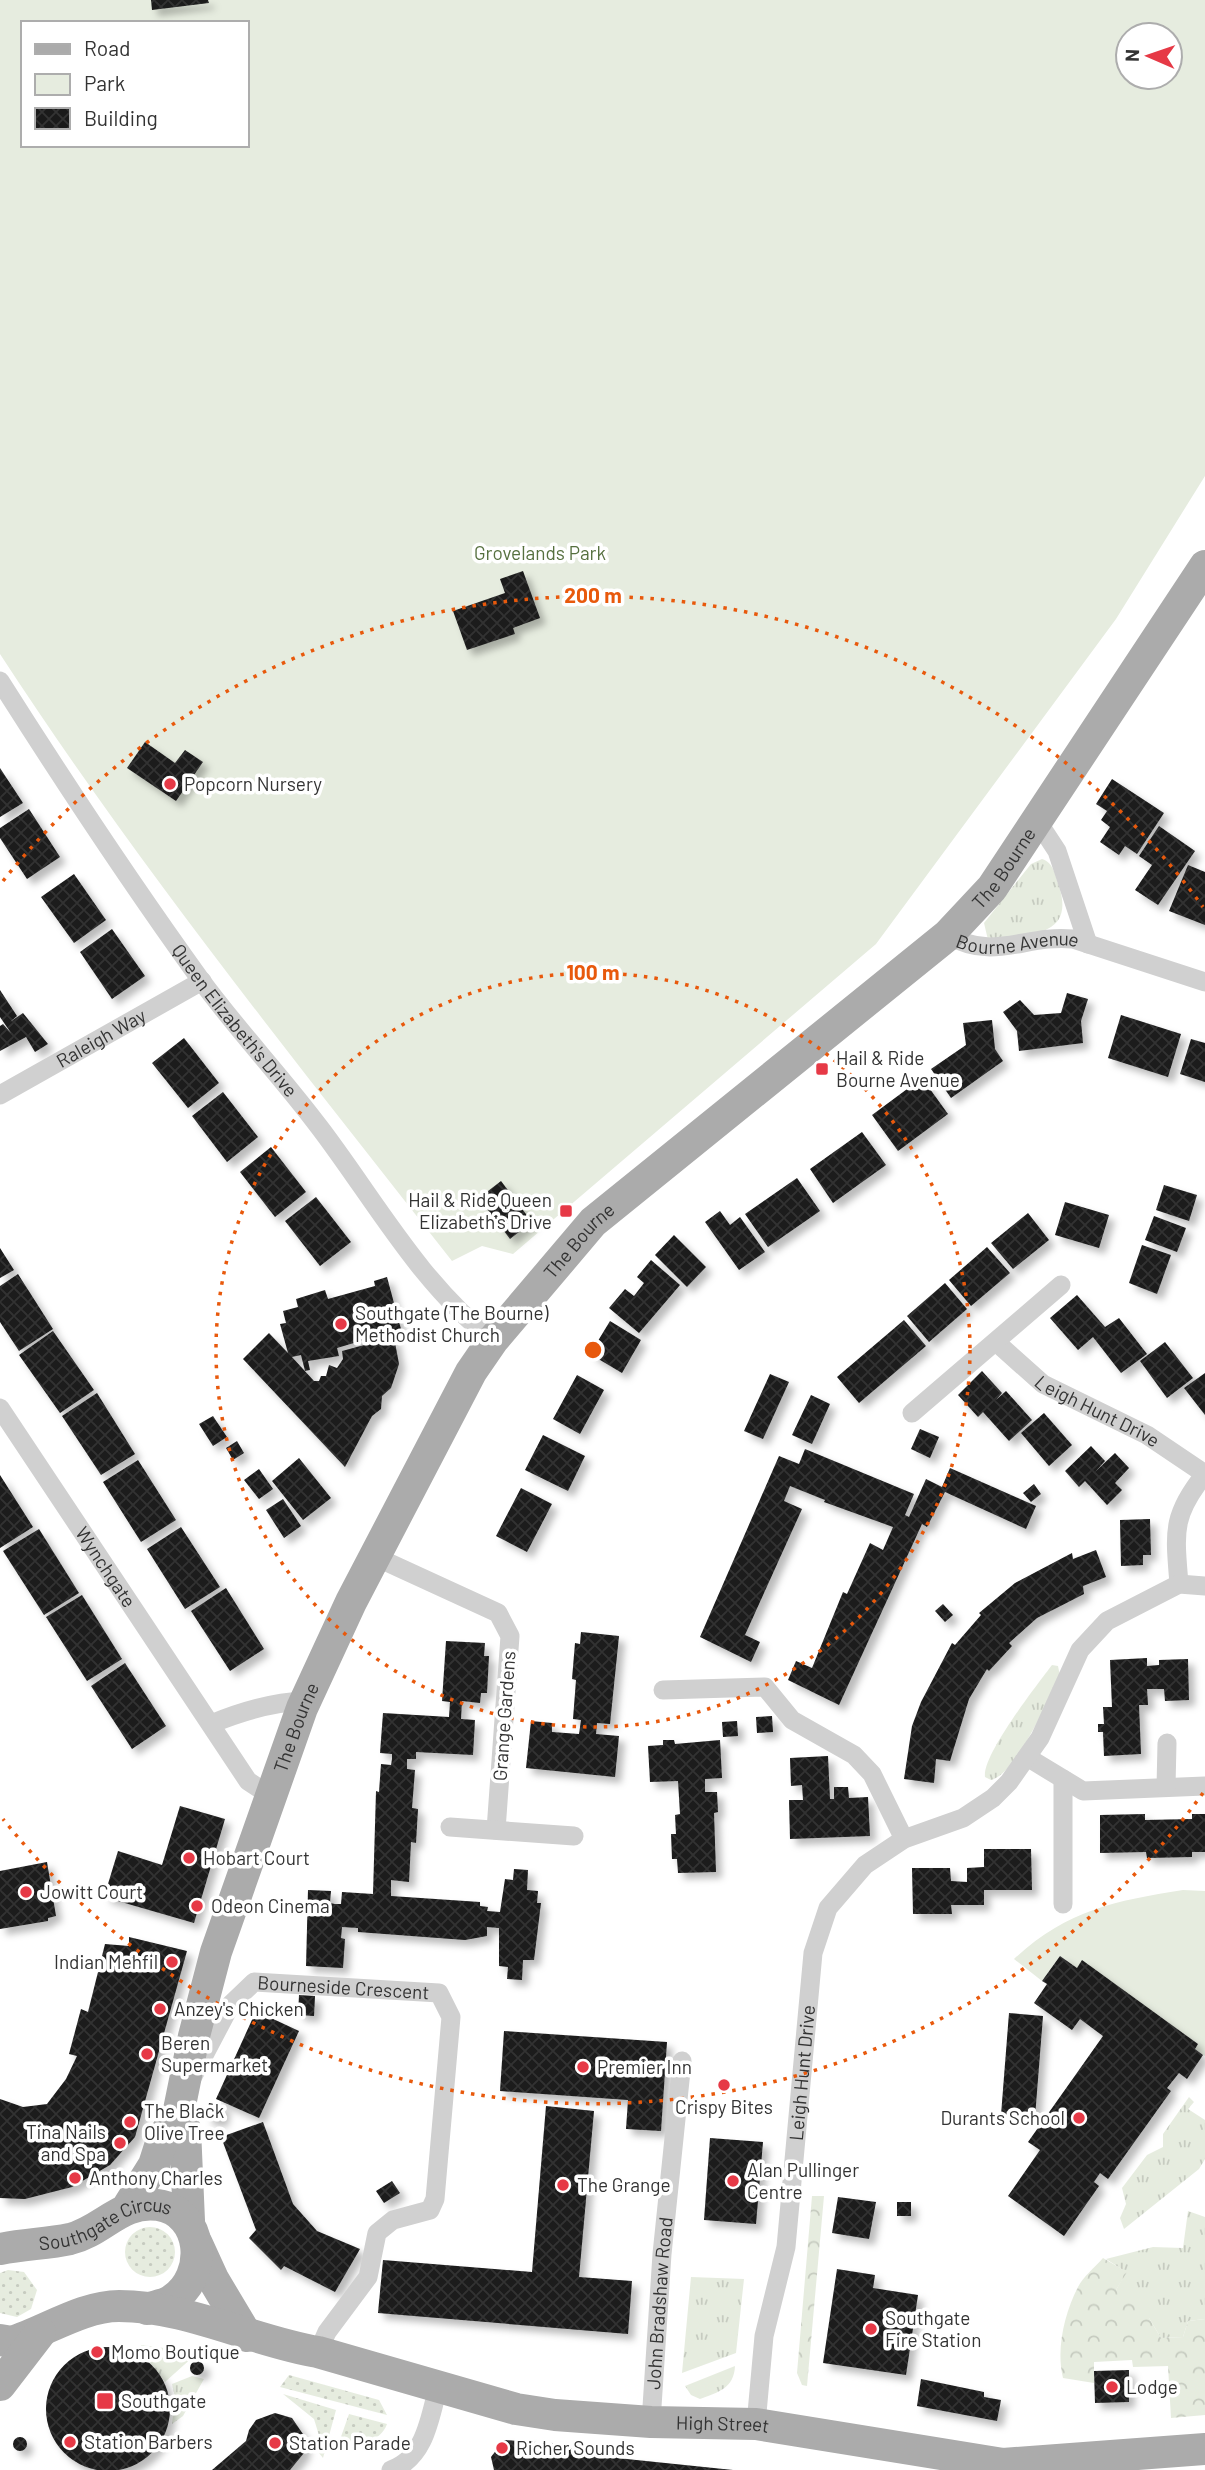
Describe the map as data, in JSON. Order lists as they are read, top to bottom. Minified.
{"streets":{"main road":["The Bourne","Southgate Circus","High Street"],"street":["Bourne Avenue","Queen Elizabeth's Drive","Raleigh Way","Leigh Hunt Drive","Wynchgate","Grange Gardens","Bourneside Crescent","John Bradshaw Road"]},"crossings":[["The Bourne","Bourne Avenue"],["The Bourne","Queen Elizabeth's Drive"],["The Bourne","Wynchgate"],["The Bourne","Grange Gardens"],["The Bourne","Bourneside Crescent"],["The Bourne","Southgate Circus"],["Queen Elizabeth's Drive","Raleigh Way"],["Leigh Hunt Drive","High Street"],["Bourneside Crescent","High Street"],["Southgate Circus","High Street"],["John Bradshaw Road","High Street"]],"parks":["Grovelands Park"],"places":{"other":["Popcorn Nursery","Southgate (The Bourne) Methodist Church","Hobart Court","Jowitt Court","Odeon Cinema","Indian Mehfil","Anzey's Chicken","Beren Supermarket","Premier Inn","Crispy Bites","Durants School","The Black Olive Tree","Tina Nails and Spa","Anthony Charles","Alan Pullinger Centre","The Grange","Southgate Fire Station","Momo Boutique","Lodge","Station Barbers","Station Parade","Richer Sounds"],"transit":["Hail & Ride Bourne Avenue","Hail & Ride Queen Elizabeth's Drive","Southgate"]},"legend":["Road","Park","Building"],"north":"left","rings":["200 m","100 m"]}
